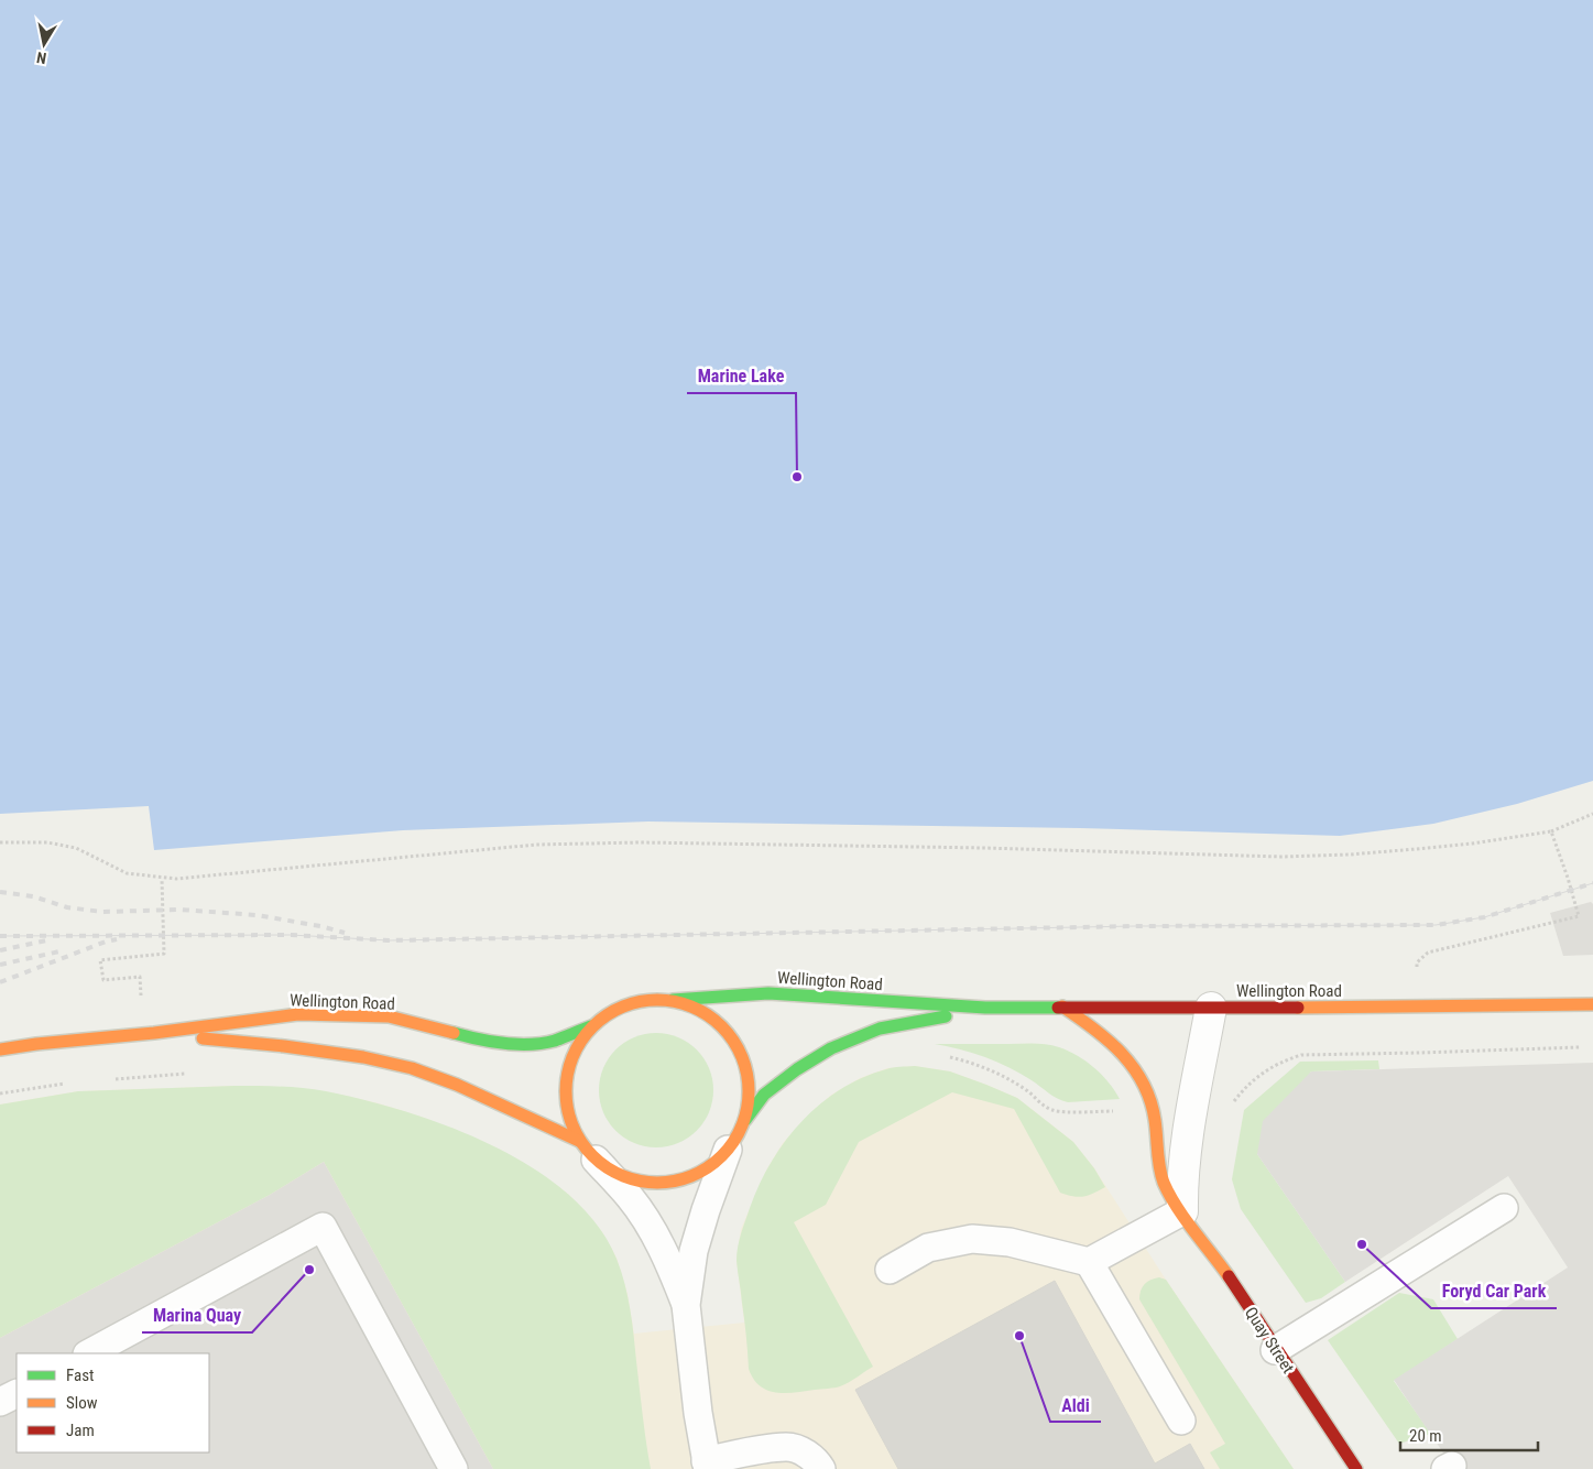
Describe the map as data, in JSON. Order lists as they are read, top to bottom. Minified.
{"streets":{"main road":["Wellington Road","Quay Street"]},"crossings":[["Wellington Road","Quay Street"]],"places":["Marine Lake","Foryd Car Park","Marina Quay","Aldi"],"legend":["Fast","Slow","Jam"],"scale_bar":"20 m","north":"bottom"}
